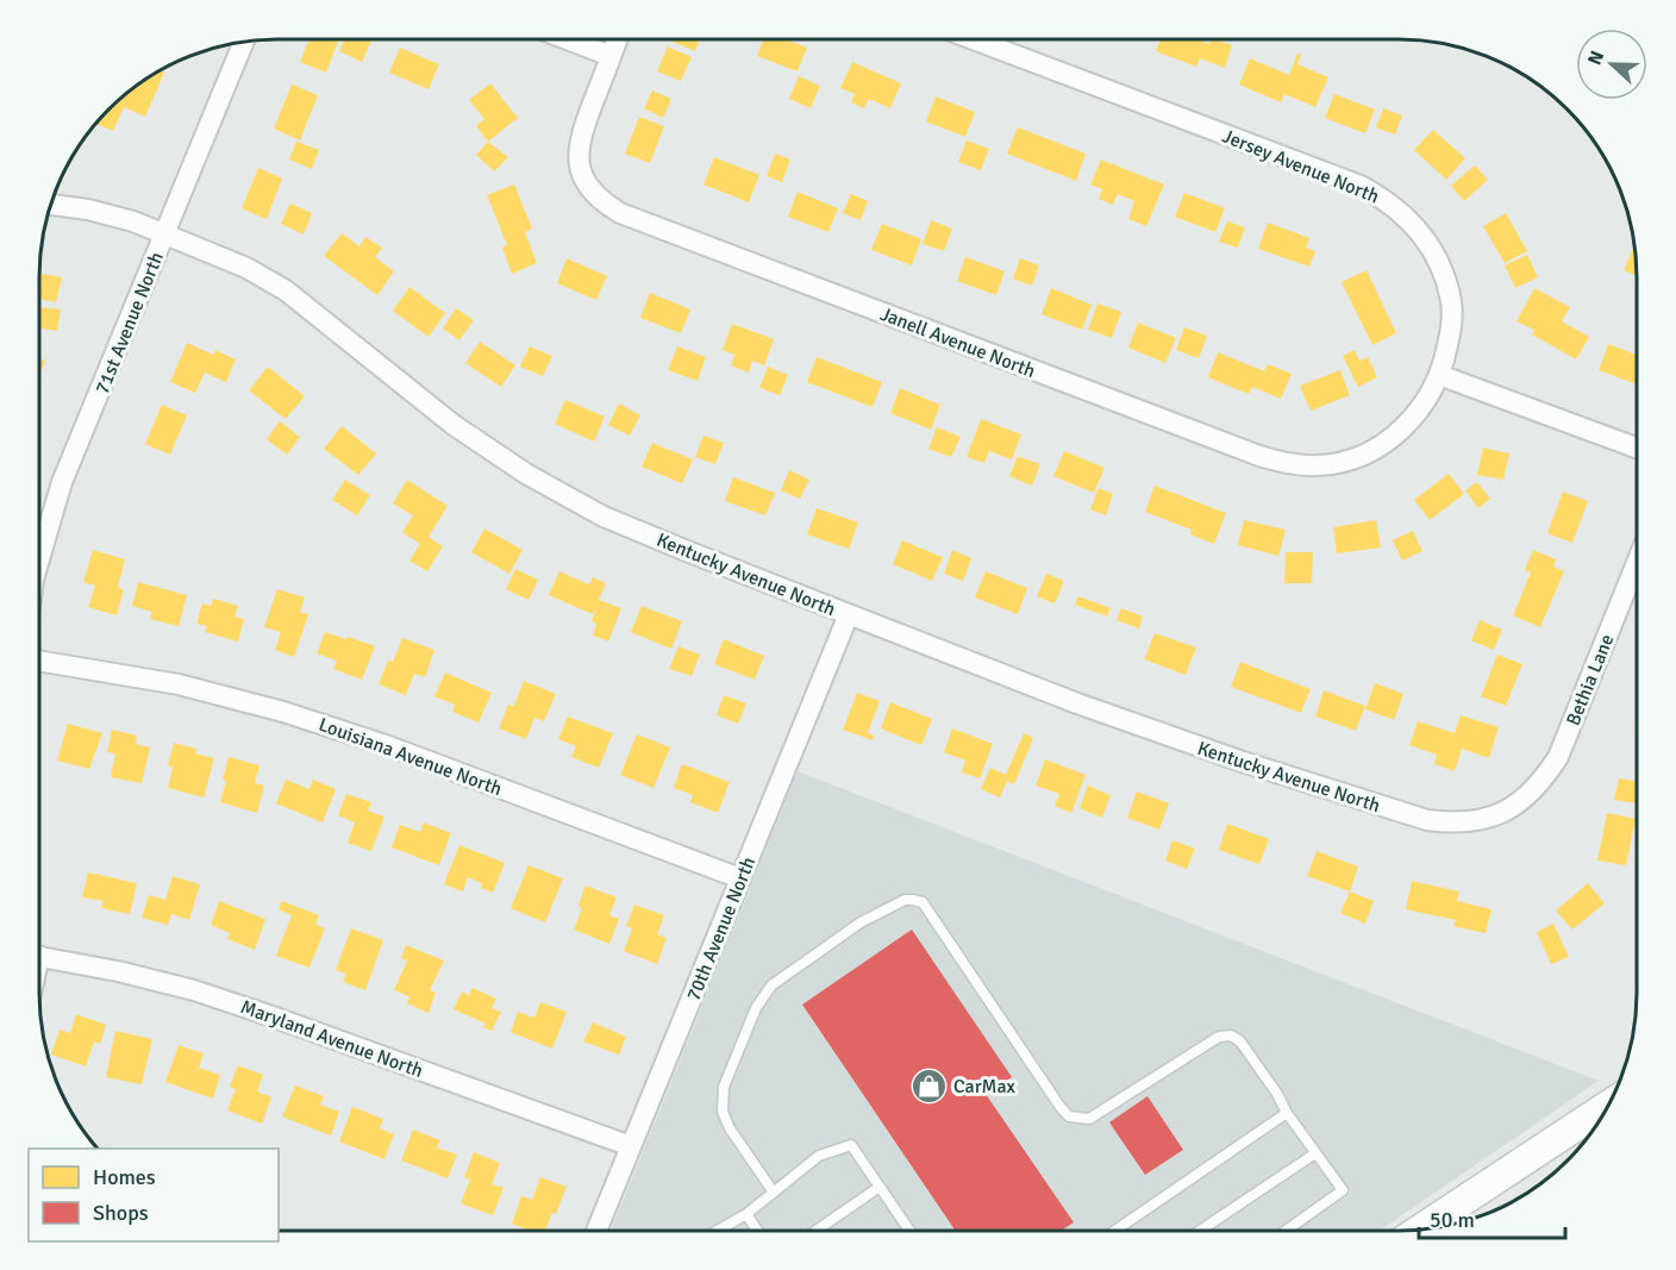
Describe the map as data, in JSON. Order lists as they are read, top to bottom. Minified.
{"streets":{"street":["Jersey Avenue North","71st Avenue North","Janell Avenue North","Kentucky Avenue North","Bethia Lane","Louisiana Avenue North","70th Avenue North","Maryland Avenue North"]},"crossings":[["Jersey Avenue North","Janell Avenue North"],["71st Avenue North","Kentucky Avenue North"],["Kentucky Avenue North","Bethia Lane"],["Kentucky Avenue North","70th Avenue North"],["Louisiana Avenue North","70th Avenue North"],["70th Avenue North","Maryland Avenue North"]],"places":{"shop":["CarMax"]},"legend":["Homes","Shops"],"scale_bar":"50 m","north":"left"}
